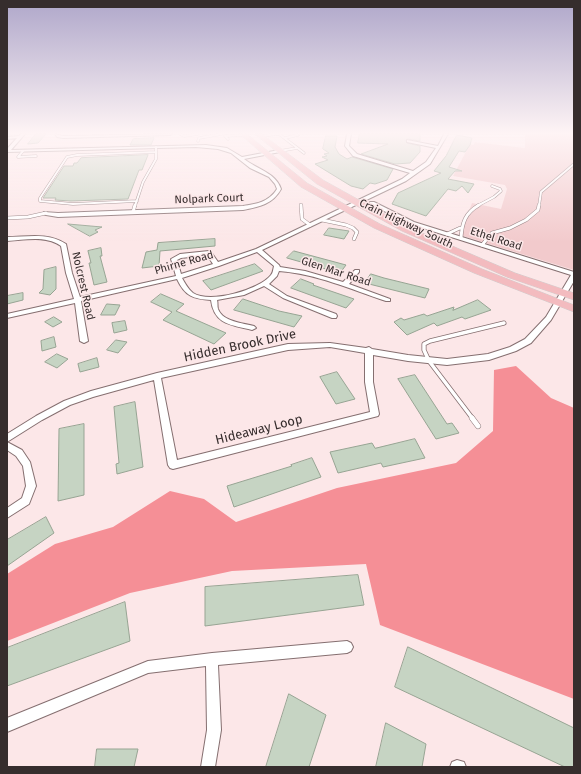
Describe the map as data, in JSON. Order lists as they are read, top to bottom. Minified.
{"streets":{"main road":["Crain Highway South"],"street":["Nolpark Court","Ethel Road","Phirne Road","Glen Mar Road","Nolcrest Road","Hidden Brook Drive","Hideaway Loop"]},"crossings":[["Crain Highway South","Ethel Road"],["Crain Highway South","Phirne Road"],["Crain Highway South","Hidden Brook Drive"],["Ethel Road","Hidden Brook Drive"],["Phirne Road","Nolcrest Road"],["Hidden Brook Drive","Hideaway Loop"]]}
